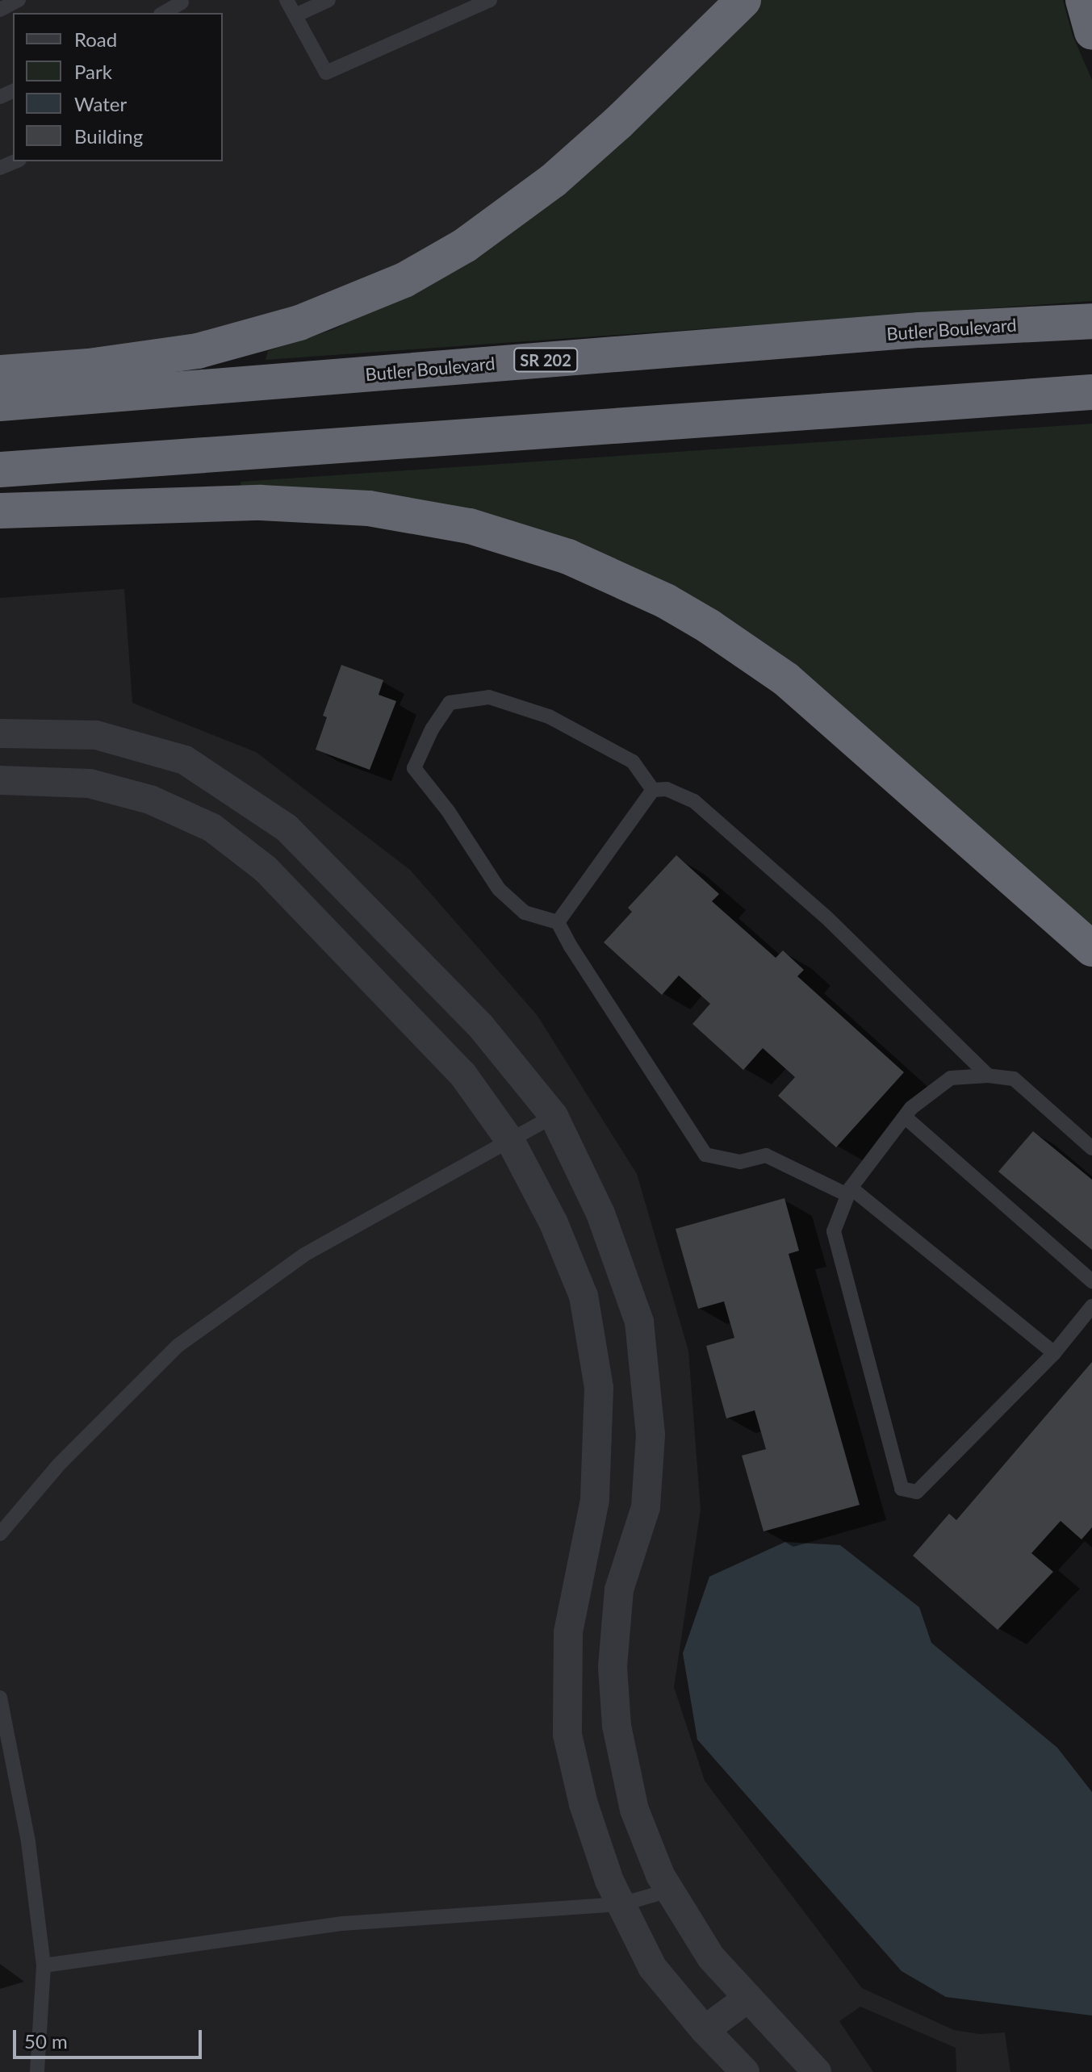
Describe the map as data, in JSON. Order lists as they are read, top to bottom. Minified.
{"streets":{"highway":["Butler Boulevard","SR 202"]},"legend":["Road","Park","Water","Building"],"scale_bar":"50 m"}
